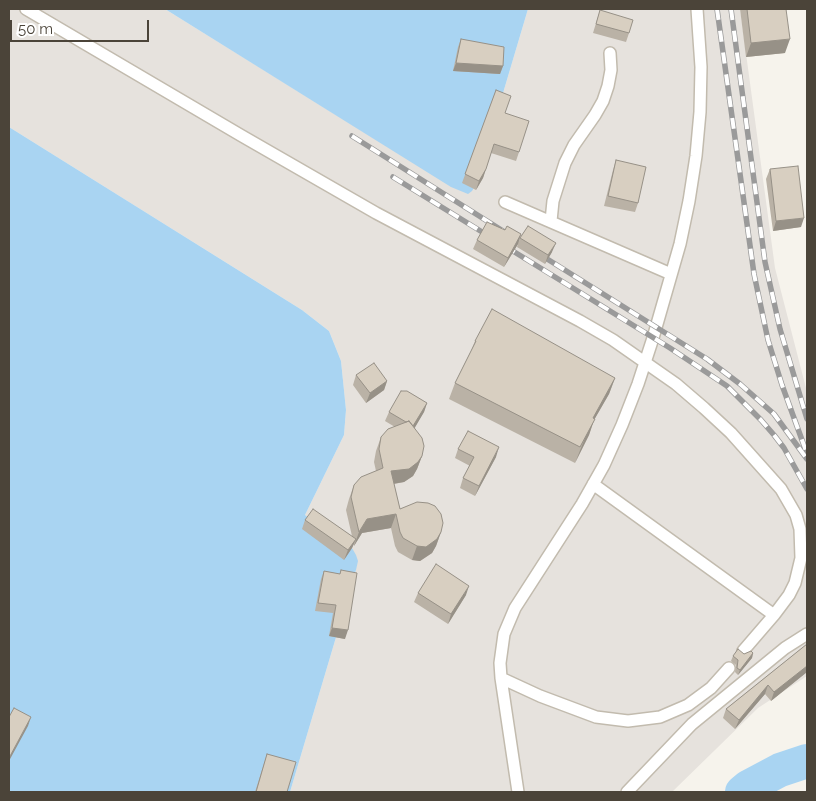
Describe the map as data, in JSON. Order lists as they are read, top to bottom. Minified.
{"scale_bar":"50 m"}
